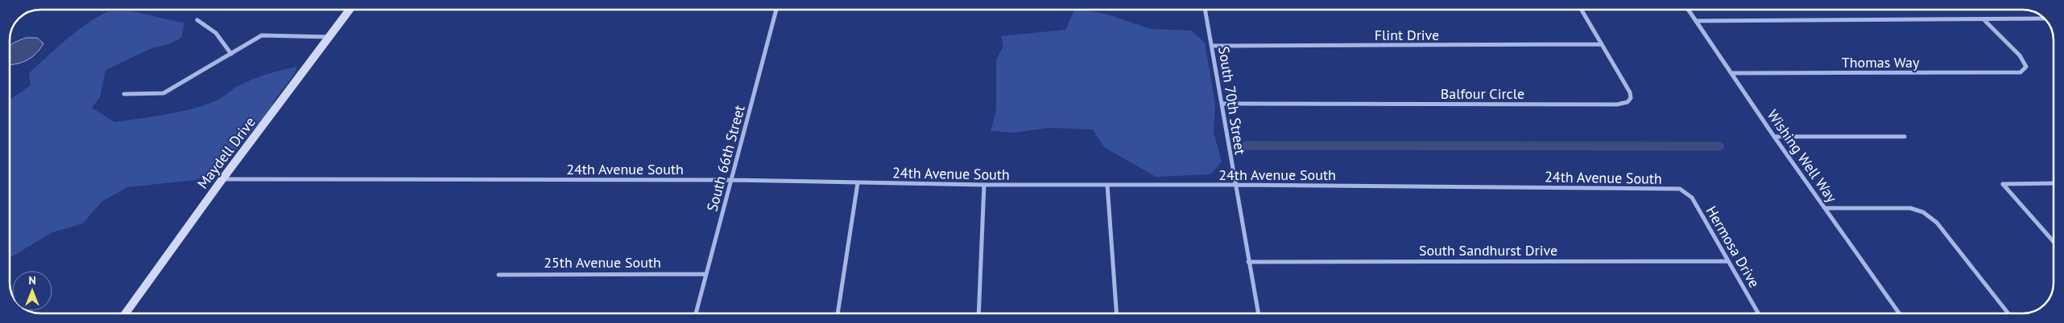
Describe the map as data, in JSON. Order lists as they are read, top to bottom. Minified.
{"streets":{"street":["Flint Drive","Thomas Way","Balfour Circle","South 70th Street","Maydell Drive","Wishing Well Way","South 66th Street","24th Avenue South","Hermosa Drive","South Sandhurst Drive","25th Avenue South"]},"crossings":[["Flint Drive","Balfour Circle"],["Flint Drive","South 70th Street"],["Thomas Way","Wishing Well Way"],["Balfour Circle","South 70th Street"],["South 70th Street","24th Avenue South"],["South 70th Street","South Sandhurst Drive"],["Maydell Drive","24th Avenue South"],["South 66th Street","24th Avenue South"],["South 66th Street","25th Avenue South"],["24th Avenue South","Hermosa Drive"],["Hermosa Drive","South Sandhurst Drive"]],"north":"top"}
